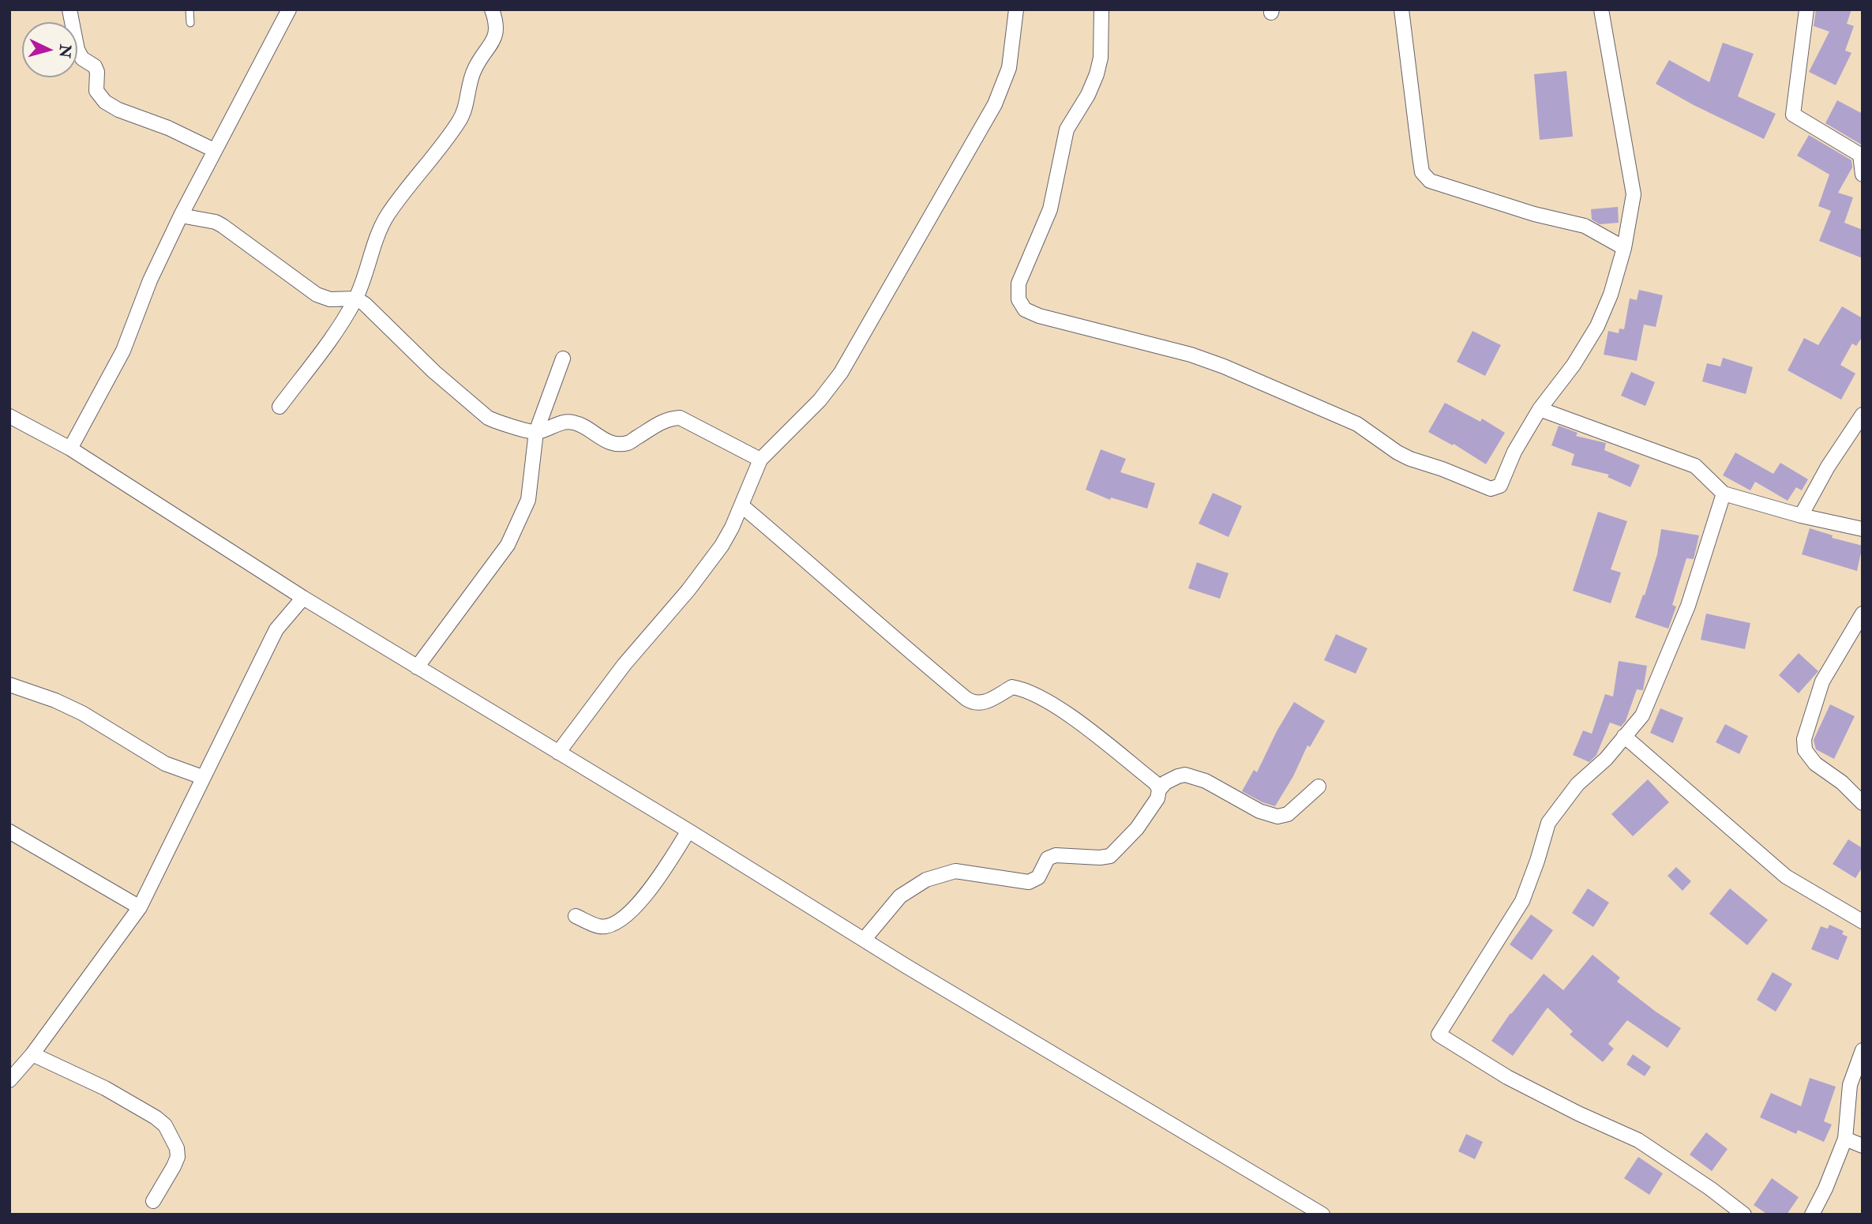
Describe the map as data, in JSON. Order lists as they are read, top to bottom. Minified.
{"north":"right"}
